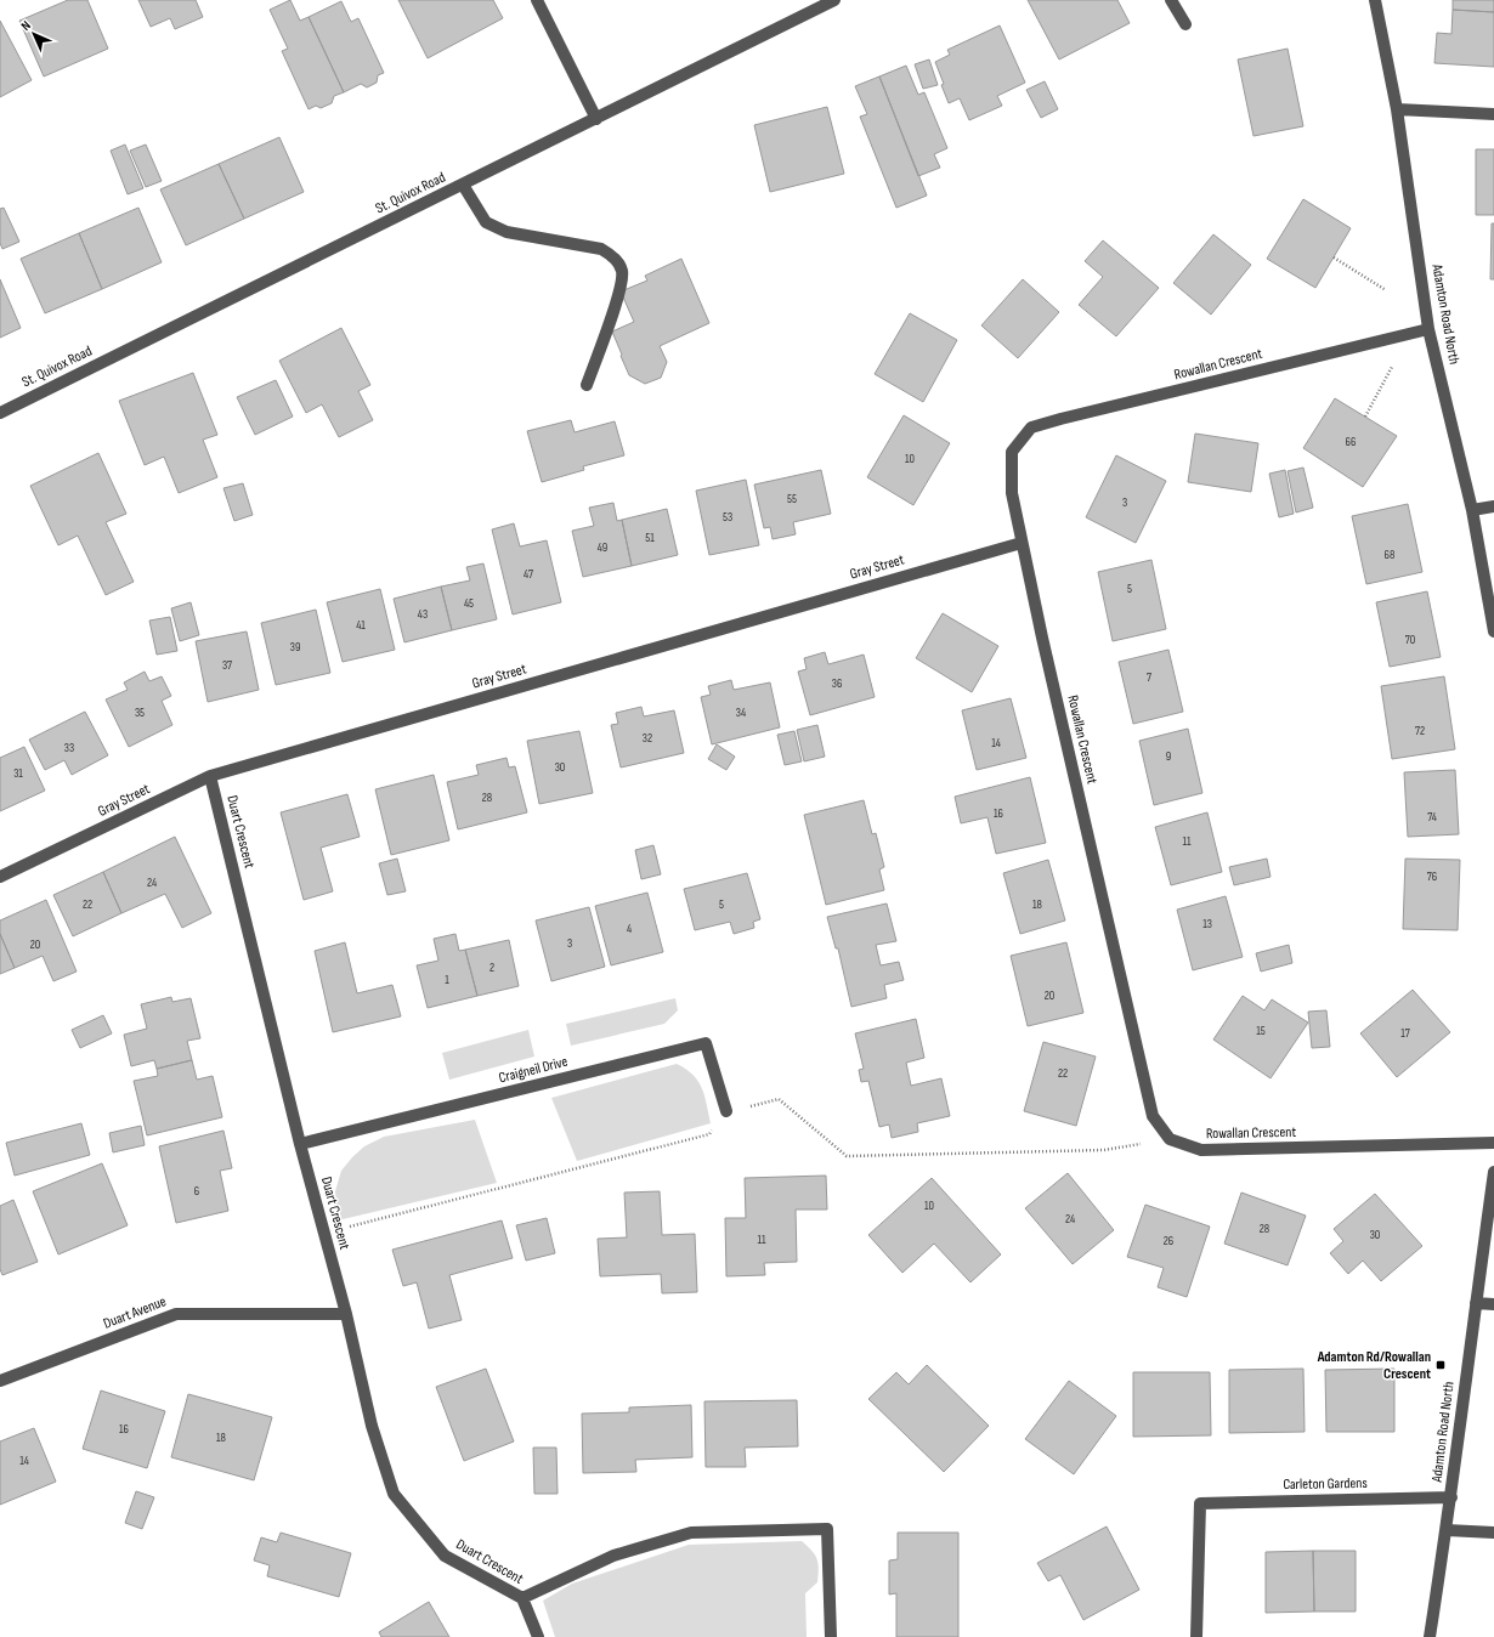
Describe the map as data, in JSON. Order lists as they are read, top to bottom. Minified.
{"streets":{"street":["St. Quivox Road","Adamton Road North","Rowallan Crescent","Gray Street","Duart Crescent","Craigneil Drive","Duart Avenue","Carleton Gardens"]},"crossings":[["Adamton Road North","Rowallan Crescent"],["Adamton Road North","Carleton Gardens"],["Rowallan Crescent","Gray Street"],["Gray Street","Duart Crescent"],["Duart Crescent","Craigneil Drive"],["Duart Crescent","Duart Avenue"]],"places":{"transit":["Adamton Rd/Rowallan Crescent"]},"house_numbers":["66","10","55","3","53","51","49","68","47","5","45","43","41","70","39","37","7","36","35","34","72","32","14","33","9","30","31","28","16","74","11","76","24","22","5","18","13","4","3","20","2","1","20","15","17","22","6","10","24","28","30","11","26","16","18","14"],"north":"top left"}
